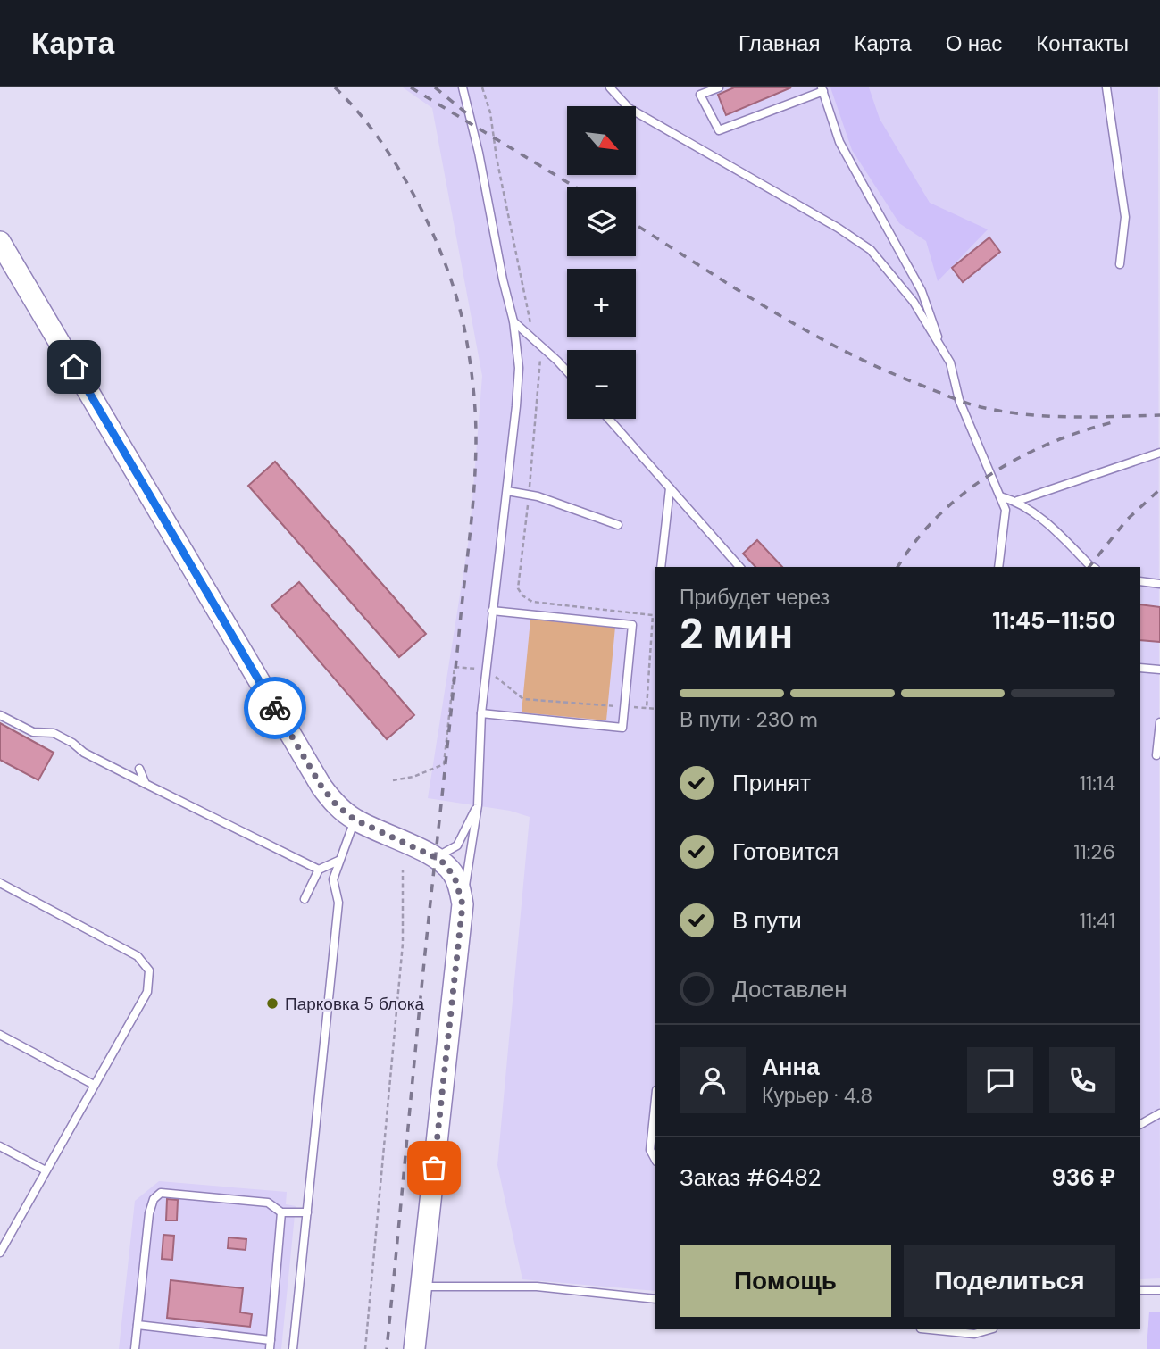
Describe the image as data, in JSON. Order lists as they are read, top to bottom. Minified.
{"places":["Парковка 5 блока"],"north":"bottom right","page":{"header":"Карта","nav":["Главная","Карта","О нас","Контакты"],"map_buttons":["+","−"],"heading":["2 мин","Прибудет через","11:45–11:50"],"panel":["Анна","Курьер · 4.8","Заказ #6482","936 ₽"],"bar":"В пути · 230 m","list":[["Принят","11:14"],["Готовится","11:26"],["В пути","11:41"],"Доставлен"],"buttons":["Помощь","Поделиться"]}}
